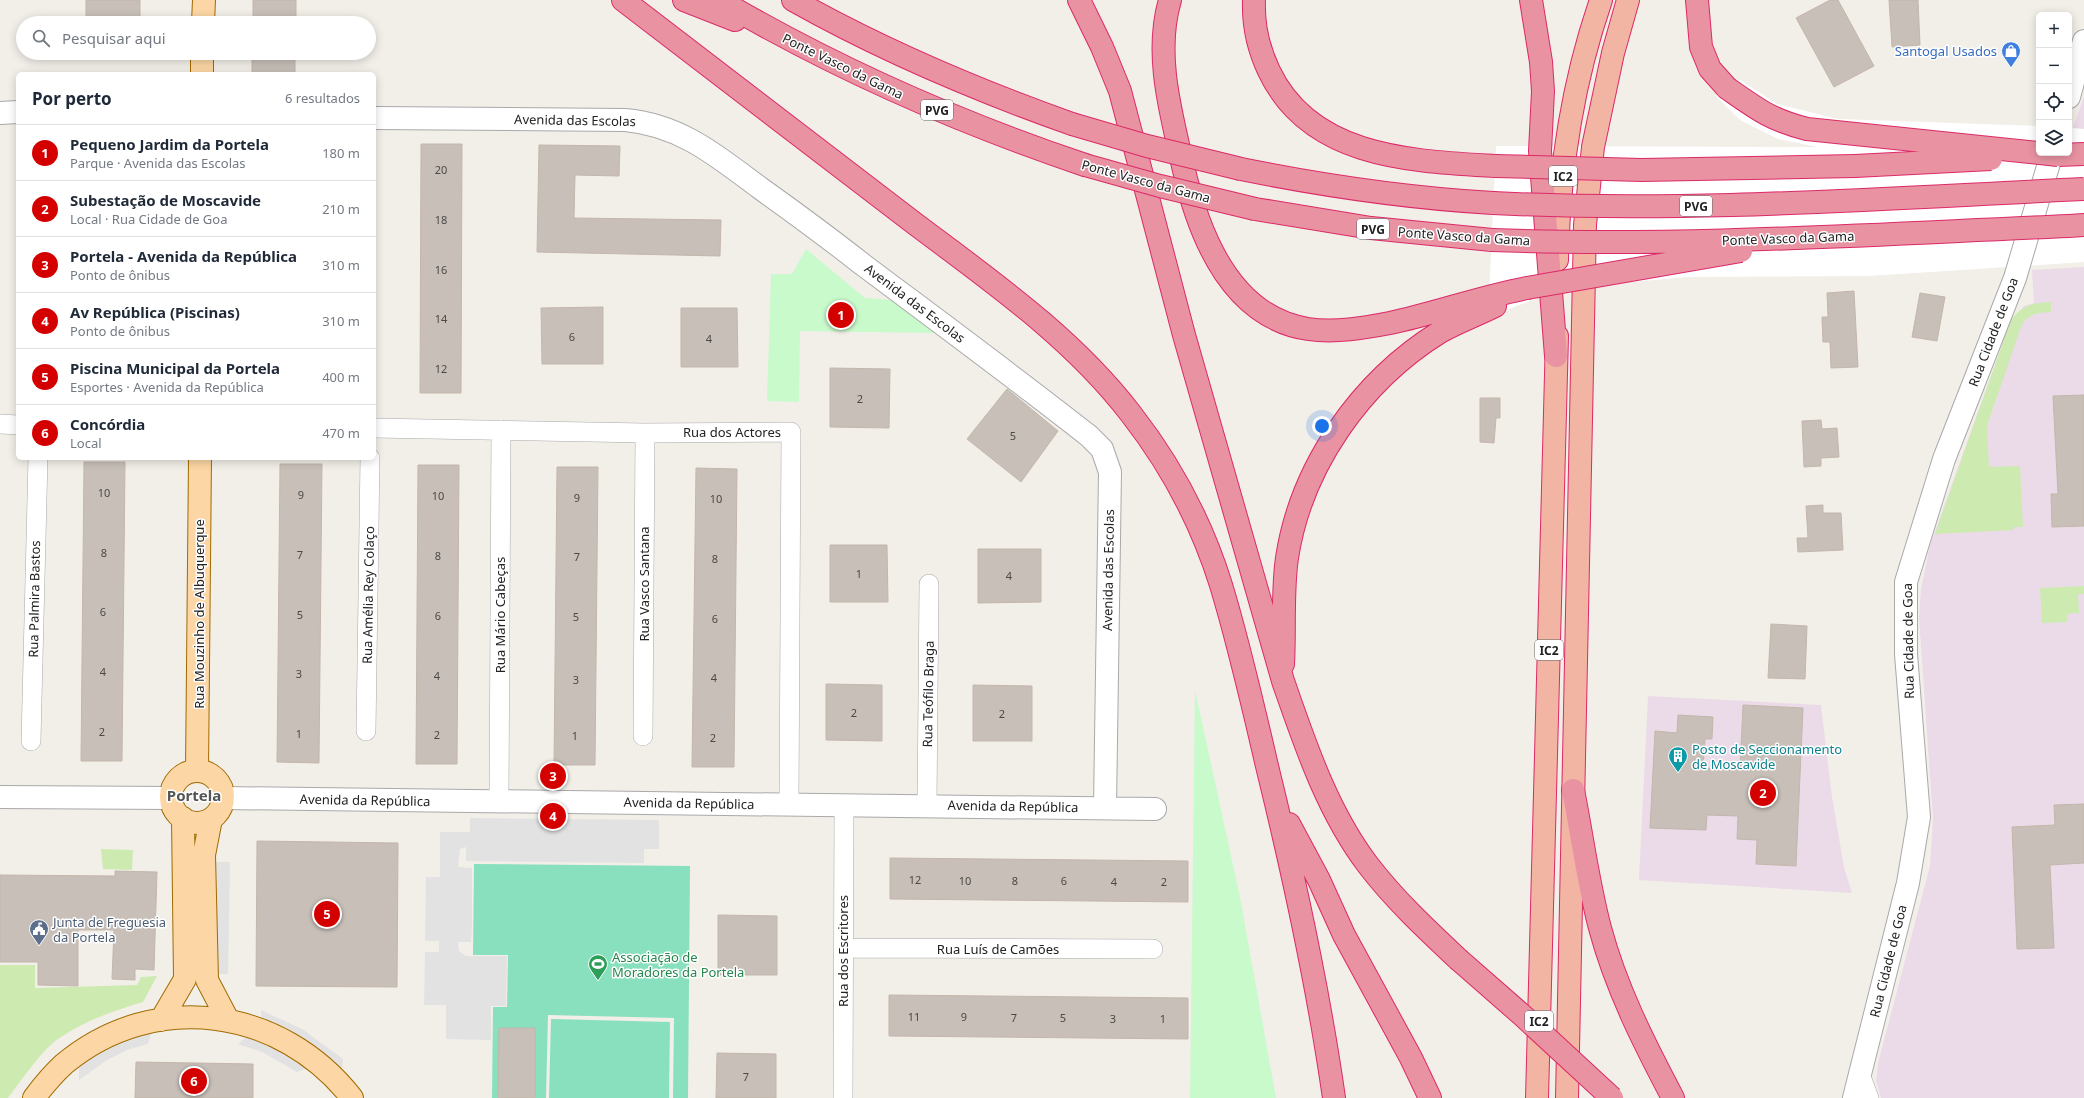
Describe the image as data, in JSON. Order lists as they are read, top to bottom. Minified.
{"streets":{"highway":["Ponte Vasco da Gama","PVG","IC2"],"main road":["Rua Mouzinho de Albuquerque"],"street":["Avenida das Escolas","Rua Cidade de Goa","Rua dos Actores","Rua Vasco Santana","Rua Amélia Rey Colaço","Rua Palmira Bastos","Rua Mário Cabeças","Rua Teófilo Braga","Avenida da República","Rua Luís de Camões","Rua dos Escritores"]},"crossings":[["Avenida das Escolas","Avenida da República"],["Rua dos Actores","Rua Vasco Santana"],["Rua dos Actores","Rua Mário Cabeças"],["Rua dos Actores","Avenida da República"],["Rua Mouzinho de Albuquerque","Avenida da República"],["Rua Mário Cabeças","Avenida da República"],["Rua Teófilo Braga","Avenida da República"],["Avenida da República","Rua dos Escritores"],["Rua Luís de Camões","Rua dos Escritores"]],"districts":["Portela"],"places":{"shop":["Santogal Usados"],"building":["Posto de Seccionamento de Moscavide"],"public building":["Junta de Freguesia da Portela"],"sports":["Associação de Moradores da Portela"]},"house_numbers":["20","18","16","14","6","4","12","2","5","10","9","10","9","10","8","7","8","7","8","1","4","6","5","6","5","6","4","3","4","4","3","2","2","2","1","2","1","2","12","10","8","6","4","2","11","9","7","5","3","1","7"],"page":{"map_buttons":["+","−"],"search":"Pesquisar aqui","heading":["Por perto","6 resultados"],"list":[{"mark":"1","name":"Pequeno Jardim da Portela","note":"Parque · Avenida das Escolas","value":"180 m"},{"mark":"2","name":"Subestação de Moscavide","note":"Local · Rua Cidade de Goa","value":"210 m"},{"mark":"3","name":"Portela - Avenida da República","note":"Ponto de ônibus","value":"310 m"},{"mark":"4","name":"Av República (Piscinas)","note":"Ponto de ônibus","value":"310 m"},{"mark":"5","name":"Piscina Municipal da Portela","note":"Esportes · Avenida da República","value":"400 m"},{"mark":"6","name":"Concórdia","note":"Local","value":"470 m"}],"pins":["1","3","2","4","5","6"]}}
